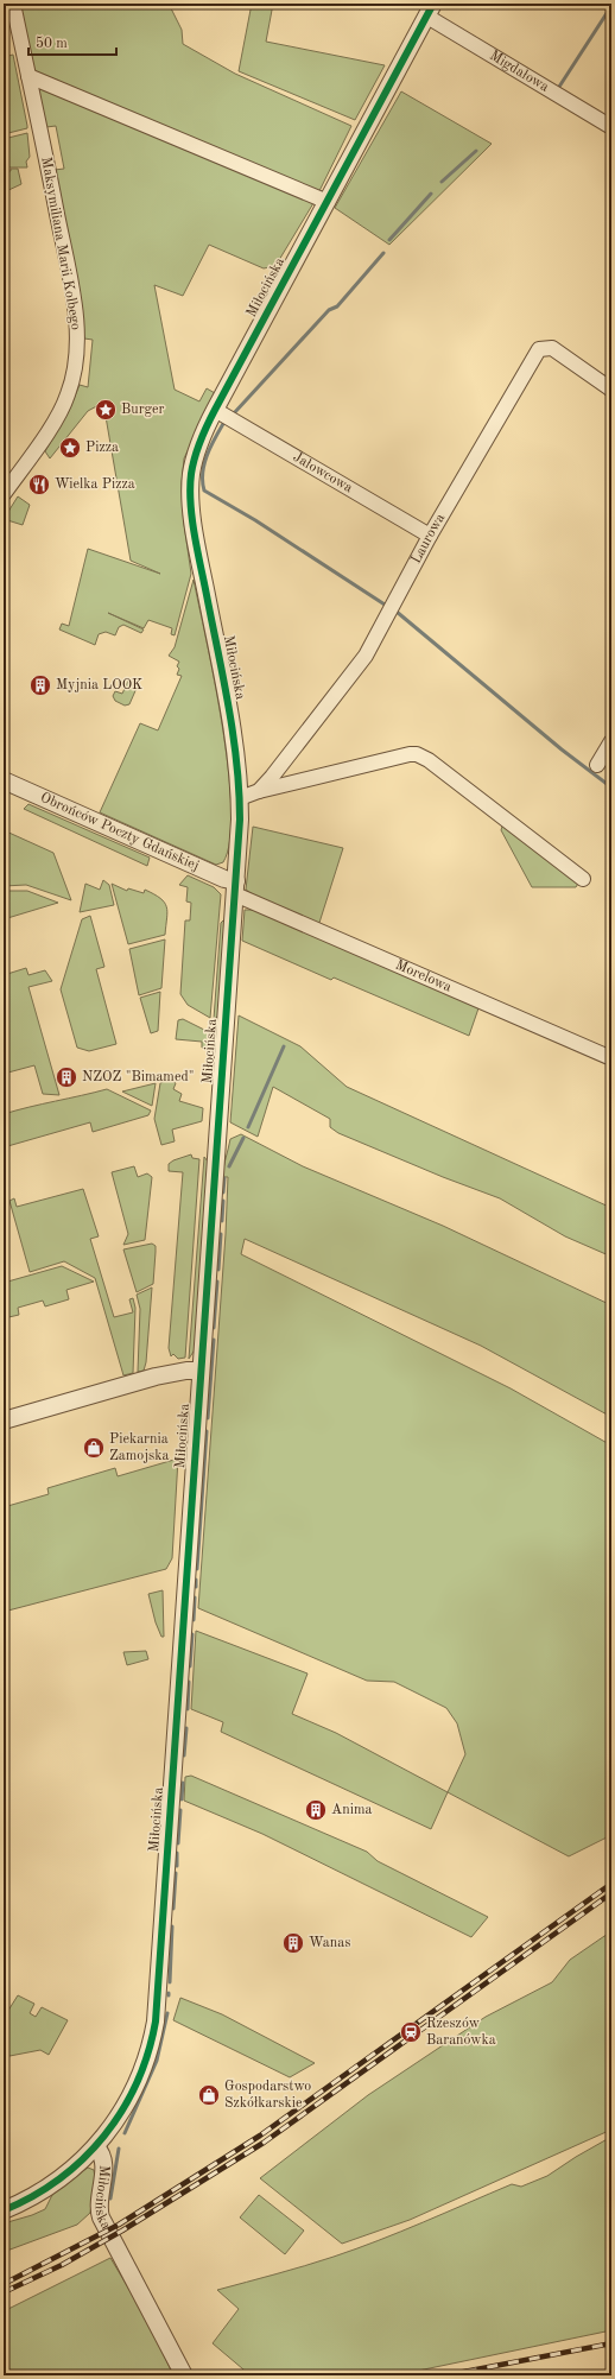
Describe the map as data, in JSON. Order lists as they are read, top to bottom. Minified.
{"streets":{"street":["Migdałowa","Maksymiliana Marii Kolbego","Miłocińska","Jałowcowa","Laurowa","Obrońców Poczty Gdańskiej","Morelowa"]},"crossings":[["Migdałowa","Miłocińska"],["Miłocińska","Jałowcowa"],["Miłocińska","Laurowa"],["Miłocińska","Obrońców Poczty Gdańskiej"],["Miłocińska","Morelowa"],["Jałowcowa","Laurowa"],["Obrońców Poczty Gdańskiej","Morelowa"]],"places":{"place":["Burger","Pizza"],"restaurant":["Wielka Pizza"],"building":["Myjnia LOOK","NZOZ \"Bimamed\"","Anima","Wanas"],"shop":["Piekarnia Zamojska","Gospodarstwo Szkółkarskie"],"station":["Rzeszów Baranówka"]},"scale_bar":"50 m"}
